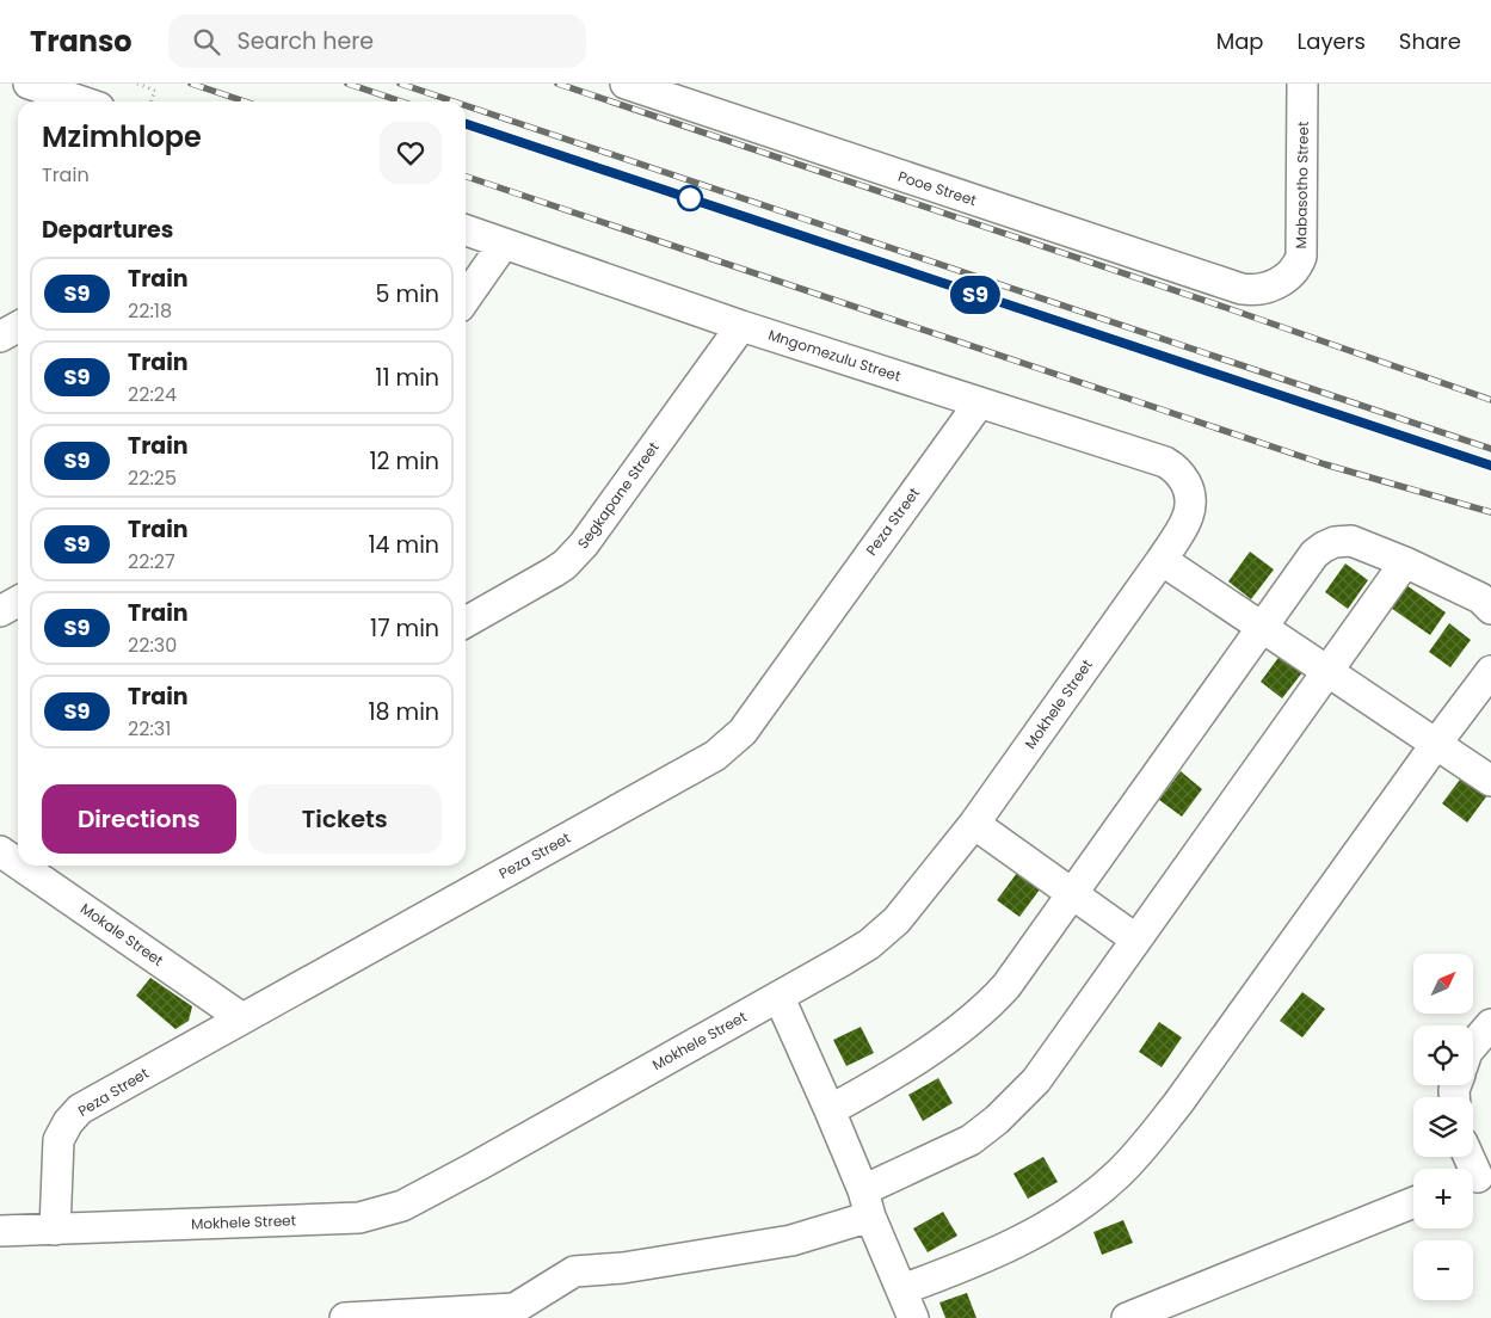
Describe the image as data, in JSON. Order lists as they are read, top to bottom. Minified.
{"streets":{"street":["Mabasotho Street","Pooe Street","Mngomezulu Street","Segkapane Street","Peza Street","Mokhele Street","Mokale Street"]},"crossings":[["Mabasotho Street","Pooe Street"],["Mngomezulu Street","Segkapane Street"],["Mngomezulu Street","Peza Street"],["Mngomezulu Street","Mokhele Street"],["Peza Street","Mokhele Street"],["Peza Street","Mokale Street"]],"north":"top right","page":{"header":"Transo","search":"Search here","nav":["Map","Layers","Share"],"on_map":"S9","heading":[["Mzimhlope","Train"],"Departures"],"list":[{"mark":"S9","name":"Train","note":"22:18","value":"5 min"},{"mark":"S9","name":"Train","note":"22:24","value":"11 min"},{"mark":"S9","name":"Train","note":"22:25","value":"12 min"},{"mark":"S9","name":"Train","note":"22:27","value":"14 min"},{"mark":"S9","name":"Train","note":"22:30","value":"17 min"},{"mark":"S9","name":"Train","note":"22:31","value":"18 min"}],"buttons":["Directions","Tickets"],"map_buttons":["+","−"]}}
